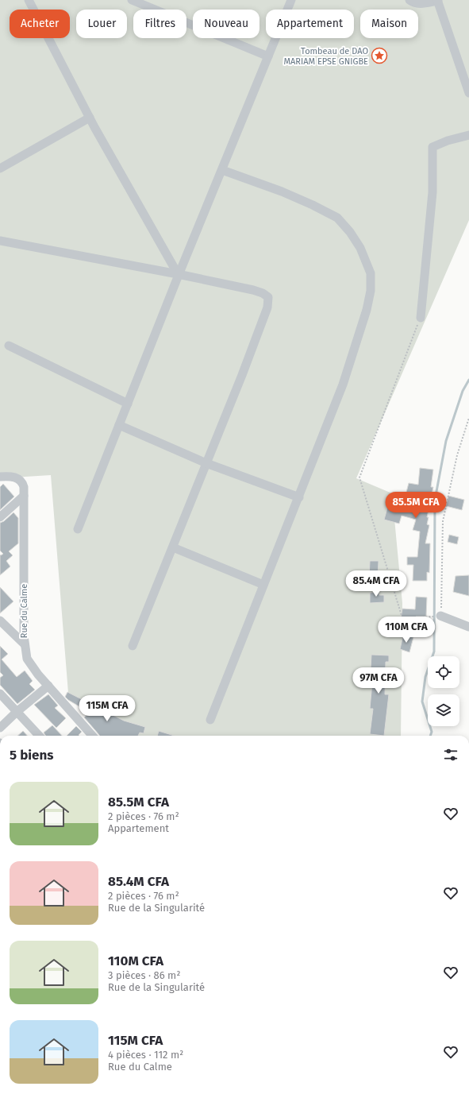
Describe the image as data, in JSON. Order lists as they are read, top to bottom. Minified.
{"streets":{"street":["Rue du Calme"]},"places":{"place":["Tombeau de DAO MARIAM EPSE GNIGBE"]},"page":{"chip":["Acheter","Louer","Filtres","Nouveau","Appartement","Maison"],"price":["85.5M CFA","85.4M CFA","110M CFA","97M CFA","115M CFA"],"heading":"5 biens","list":[{"name":"85.5M CFA","note":"2 pièces · 76 m² · Appartement"},{"name":"85.4M CFA","note":"2 pièces · 76 m² · Rue de la Singularité"},{"name":"110M CFA","note":"3 pièces · 86 m² · Rue de la Singularité"},{"name":"115M CFA","note":"4 pièces · 112 m² · Rue du Calme"}]}}
